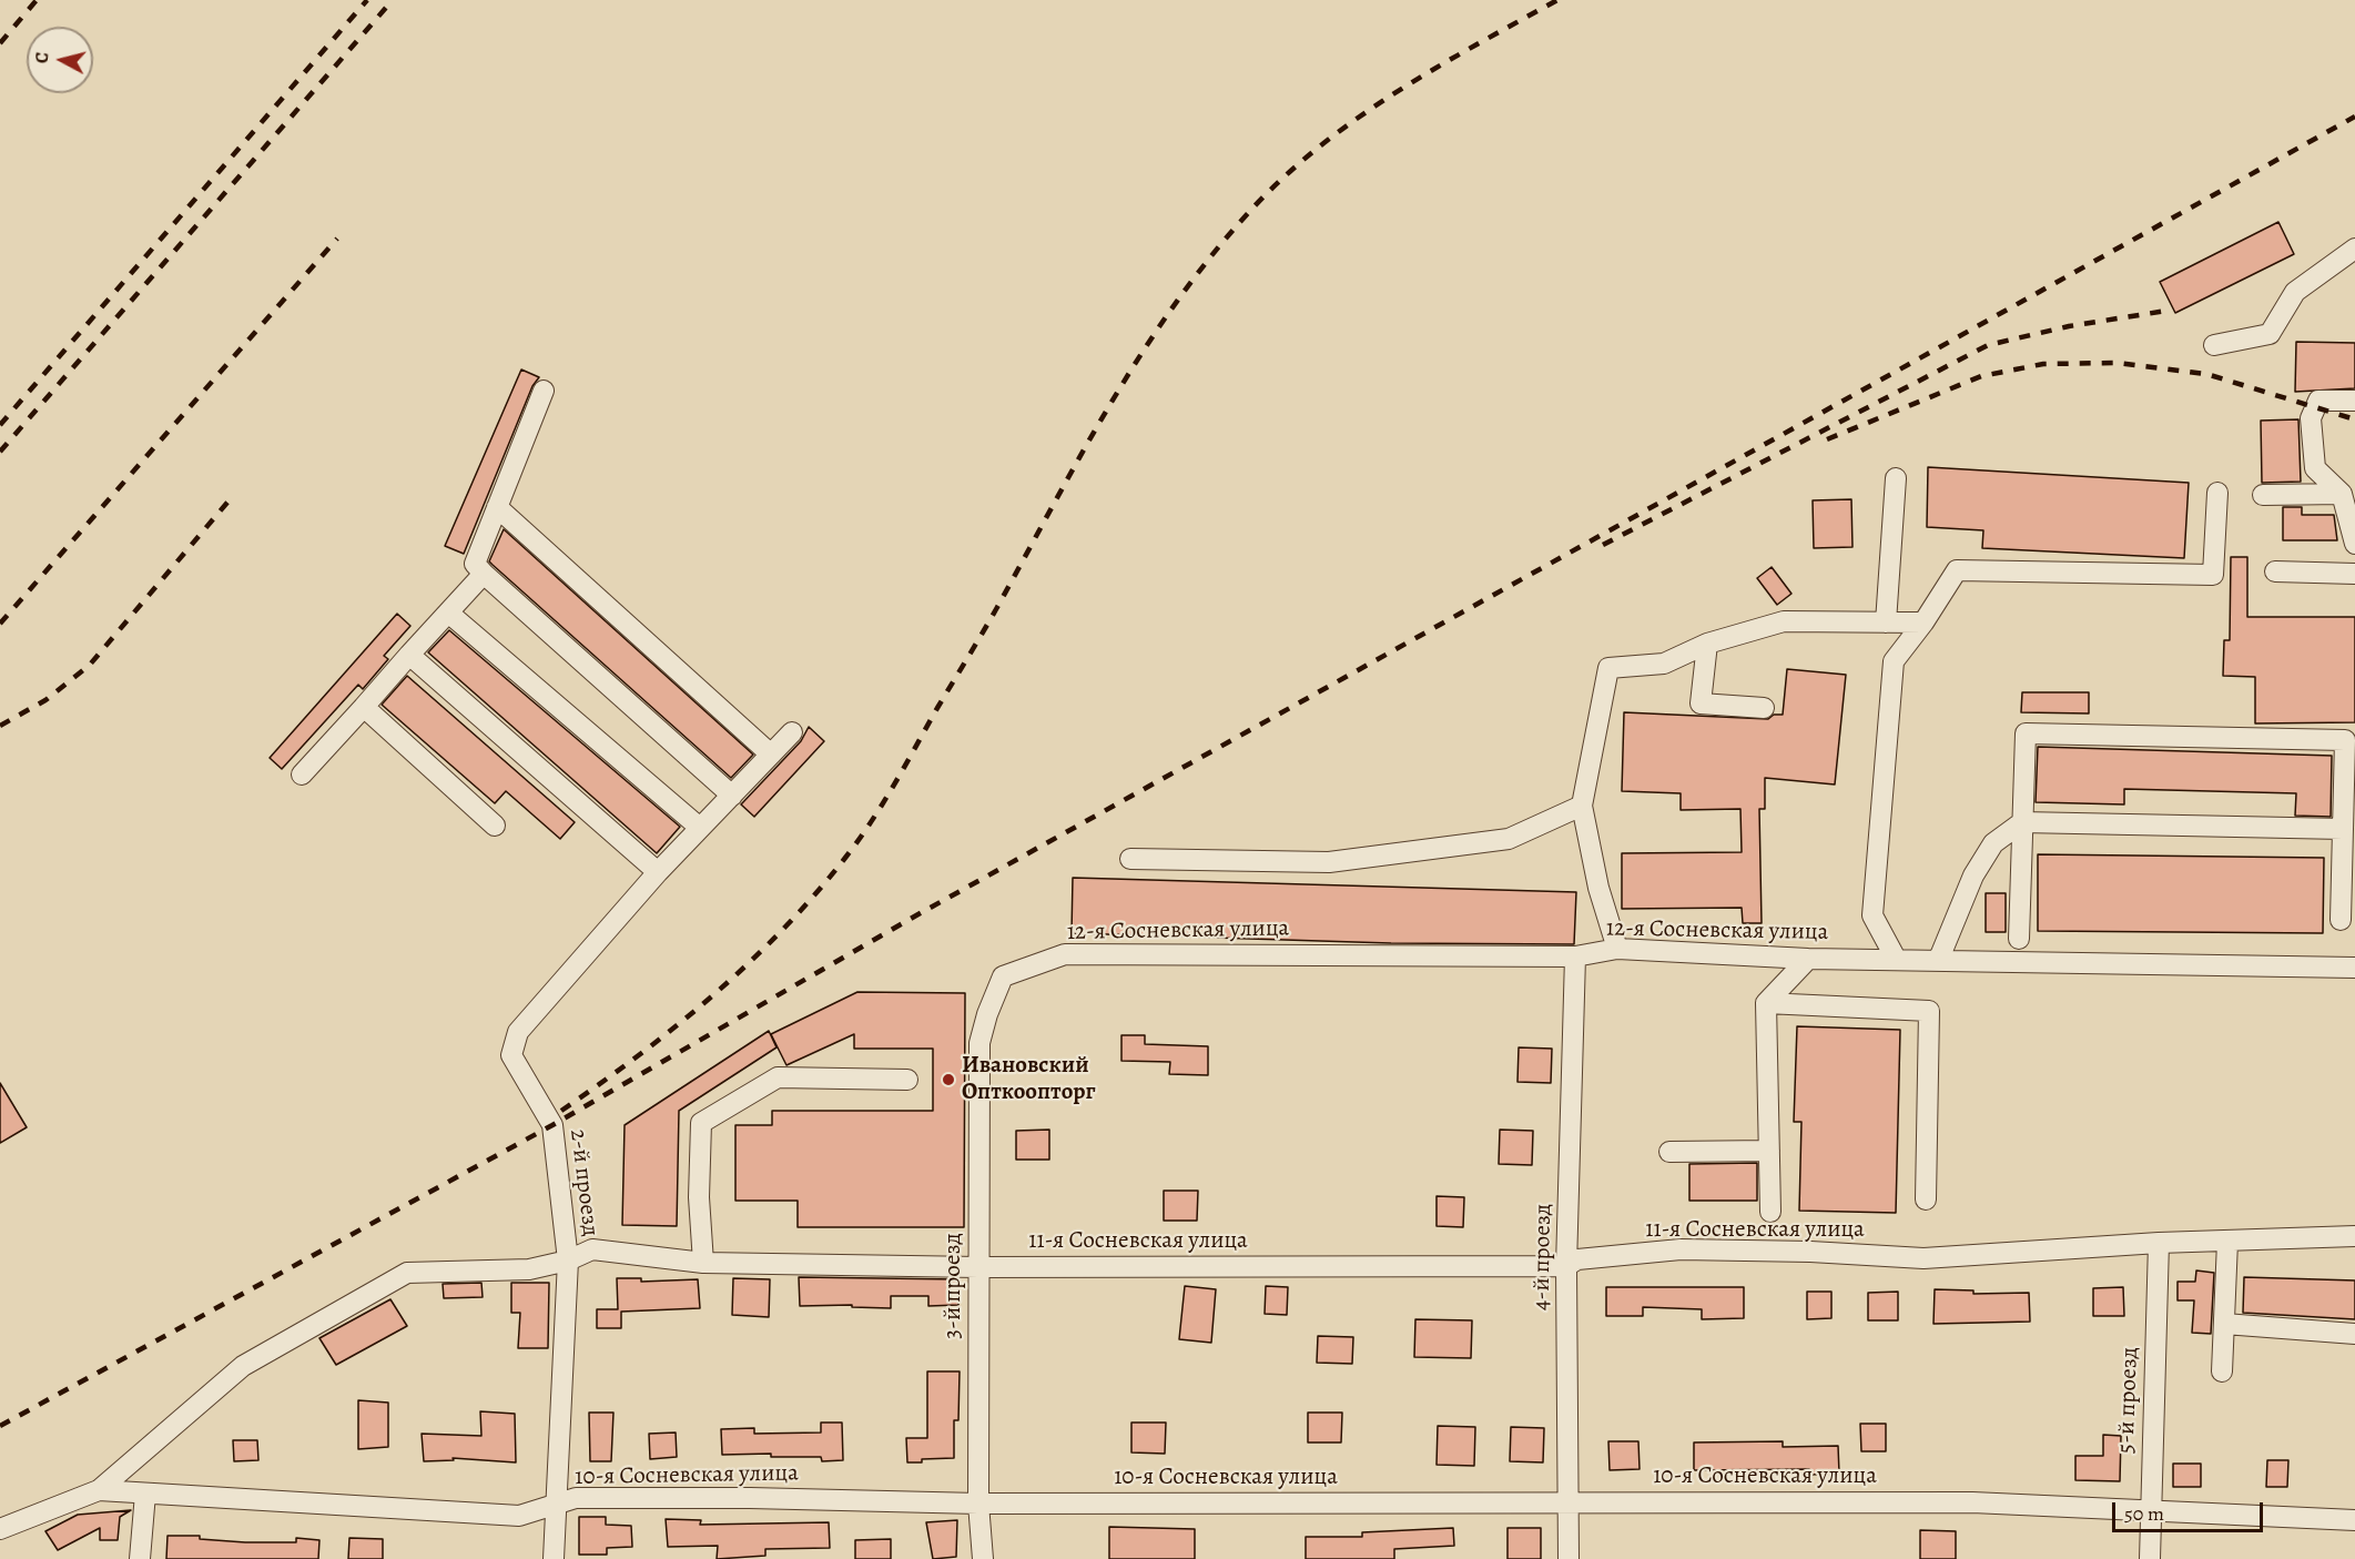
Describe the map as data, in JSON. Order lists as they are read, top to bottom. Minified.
{"streets":{"street":["12-я Сосневская улица","2-й проезд","11-я Сосневская улица","4-й проезд","3-й проезд","5-й проезд","10-я Сосневская улица"]},"crossings":[["12-я Сосневская улица","4-й проезд"],["12-я Сосневская улица","3-й проезд"],["2-й проезд","11-я Сосневская улица"],["2-й проезд","10-я Сосневская улица"],["11-я Сосневская улица","4-й проезд"],["11-я Сосневская улица","3-й проезд"],["11-я Сосневская улица","5-й проезд"],["11-я Сосневская улица","10-я Сосневская улица"],["4-й проезд","10-я Сосневская улица"],["3-й проезд","10-я Сосневская улица"],["5-й проезд","10-я Сосневская улица"]],"places":["Ивановский Опткоопторг"],"scale_bar":"50 m","north":"left"}
